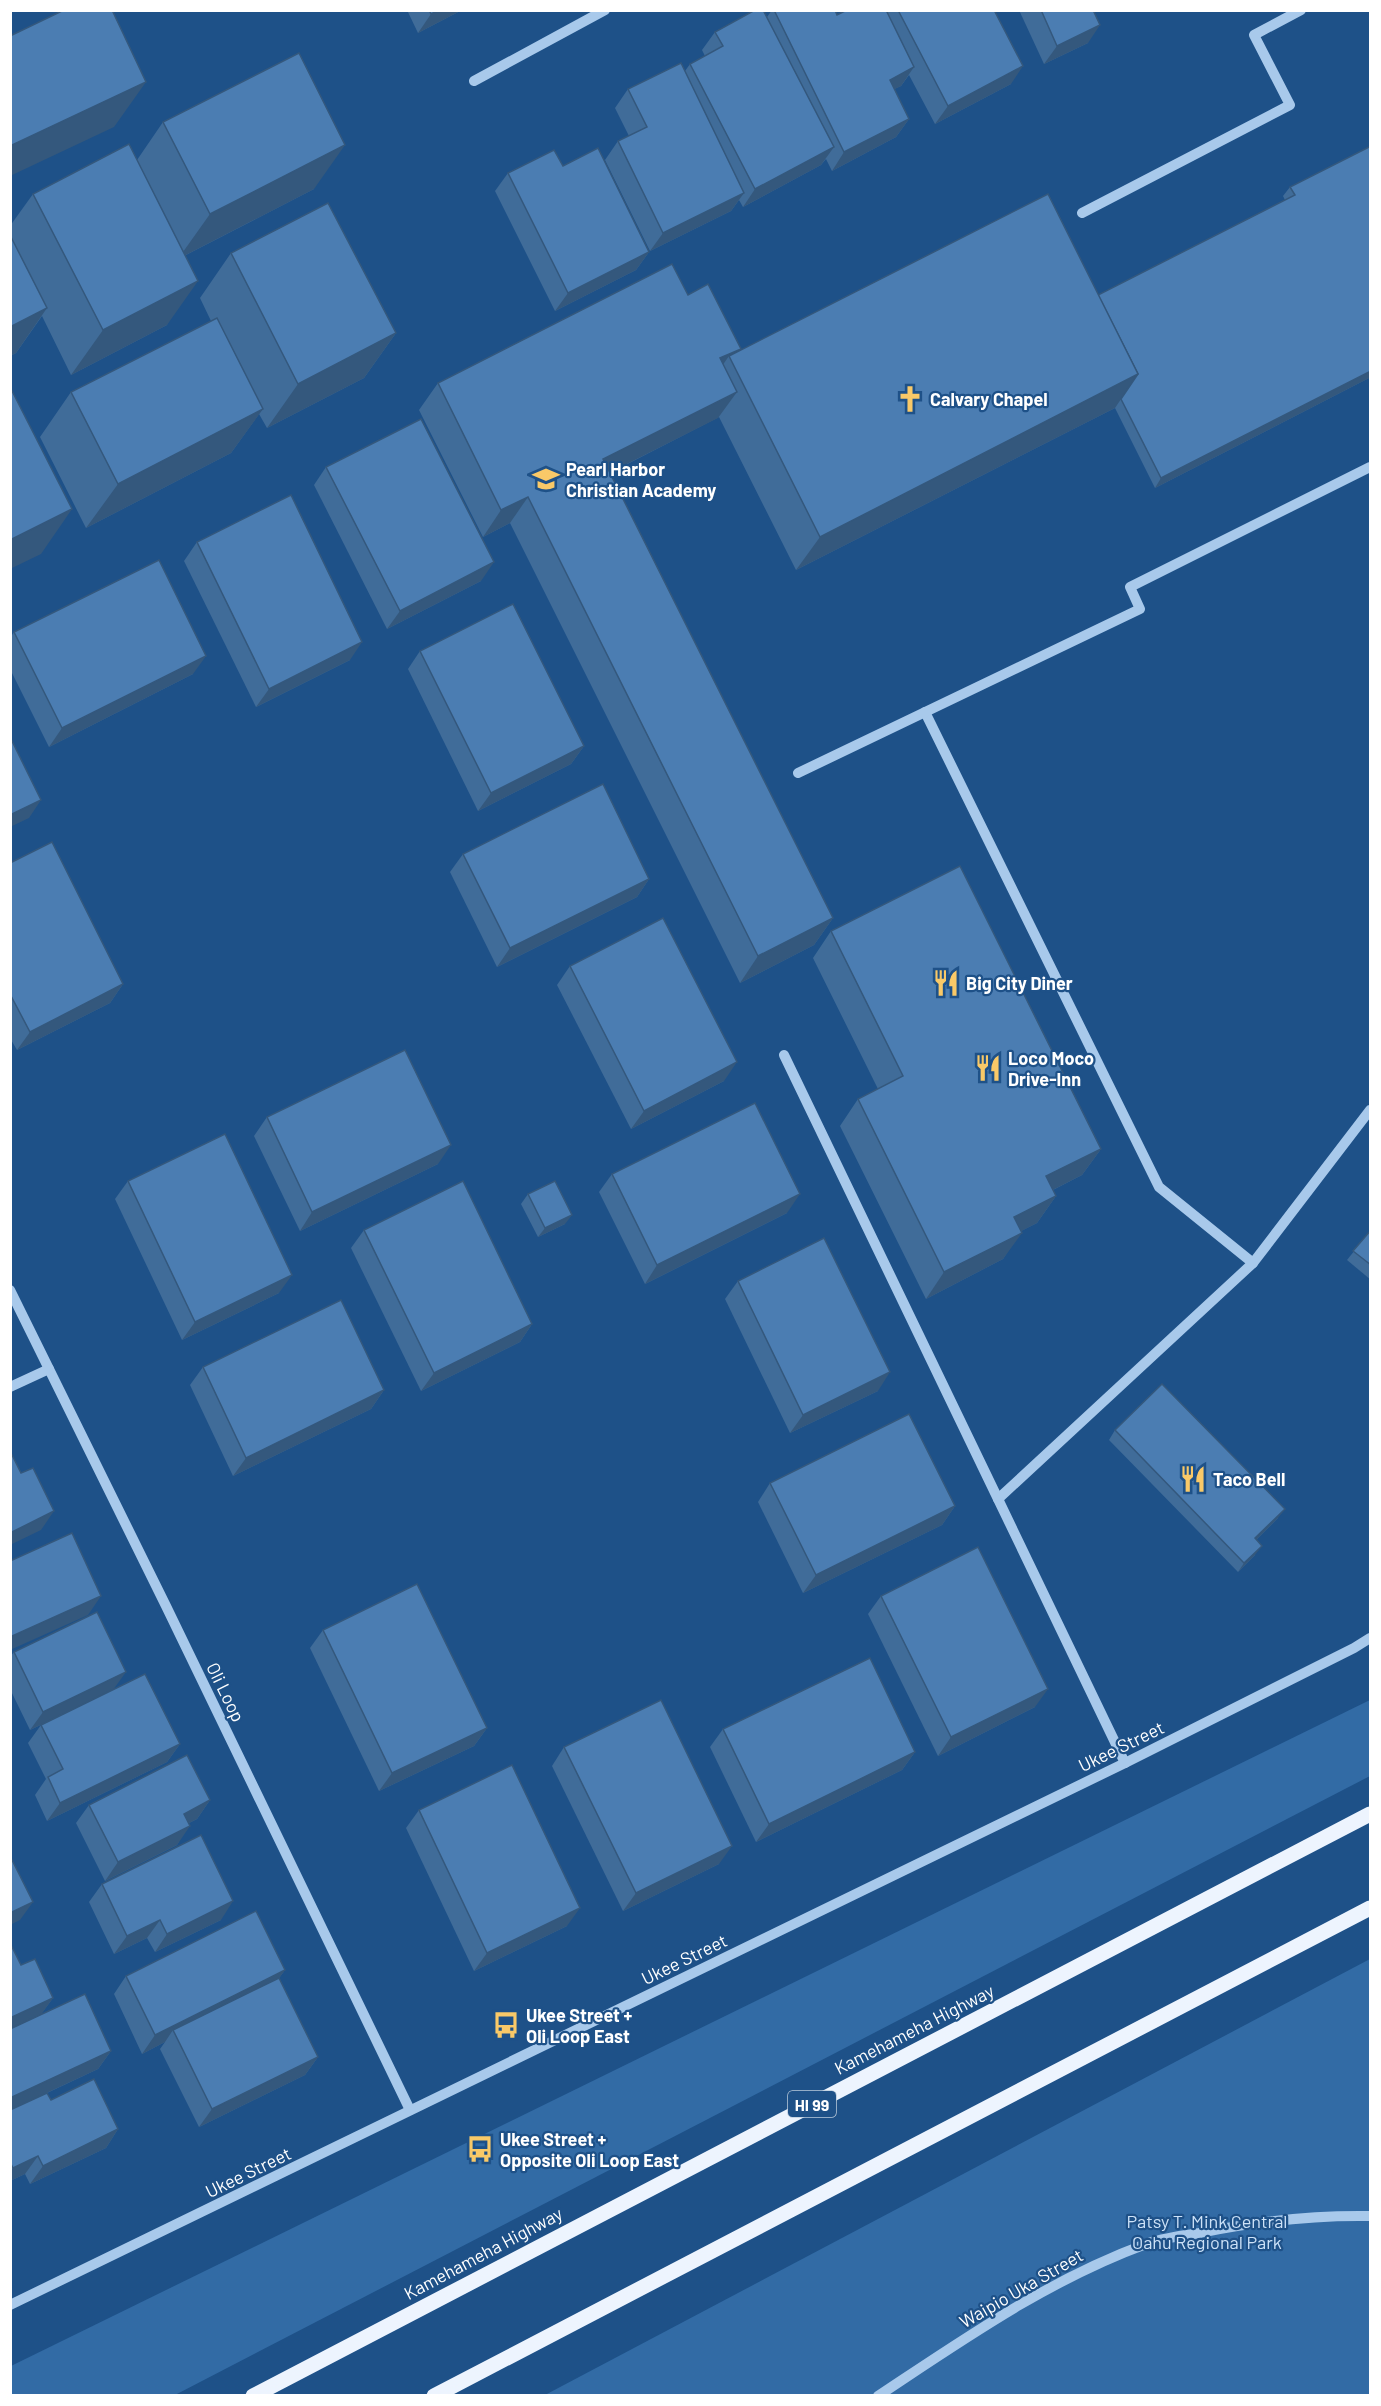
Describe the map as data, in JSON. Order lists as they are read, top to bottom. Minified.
{"streets":{"main road":["Kamehameha Highway","HI 99"],"street":["Oli Loop","Ukee Street","Waipio Uka Street"]},"crossings":[["Oli Loop","Ukee Street"]],"parks":["Patsy T. Mink Central Oahu Regional Park"],"places":{"church":["Calvary Chapel"],"school or university":["Pearl Harbor Christian Academy"],"restaurant":["Big City Diner","Loco Moco Drive-Inn","Taco Bell"],"bus stop":["Ukee Street + Oli Loop East","Ukee Street + Opposite Oli Loop East"]}}
